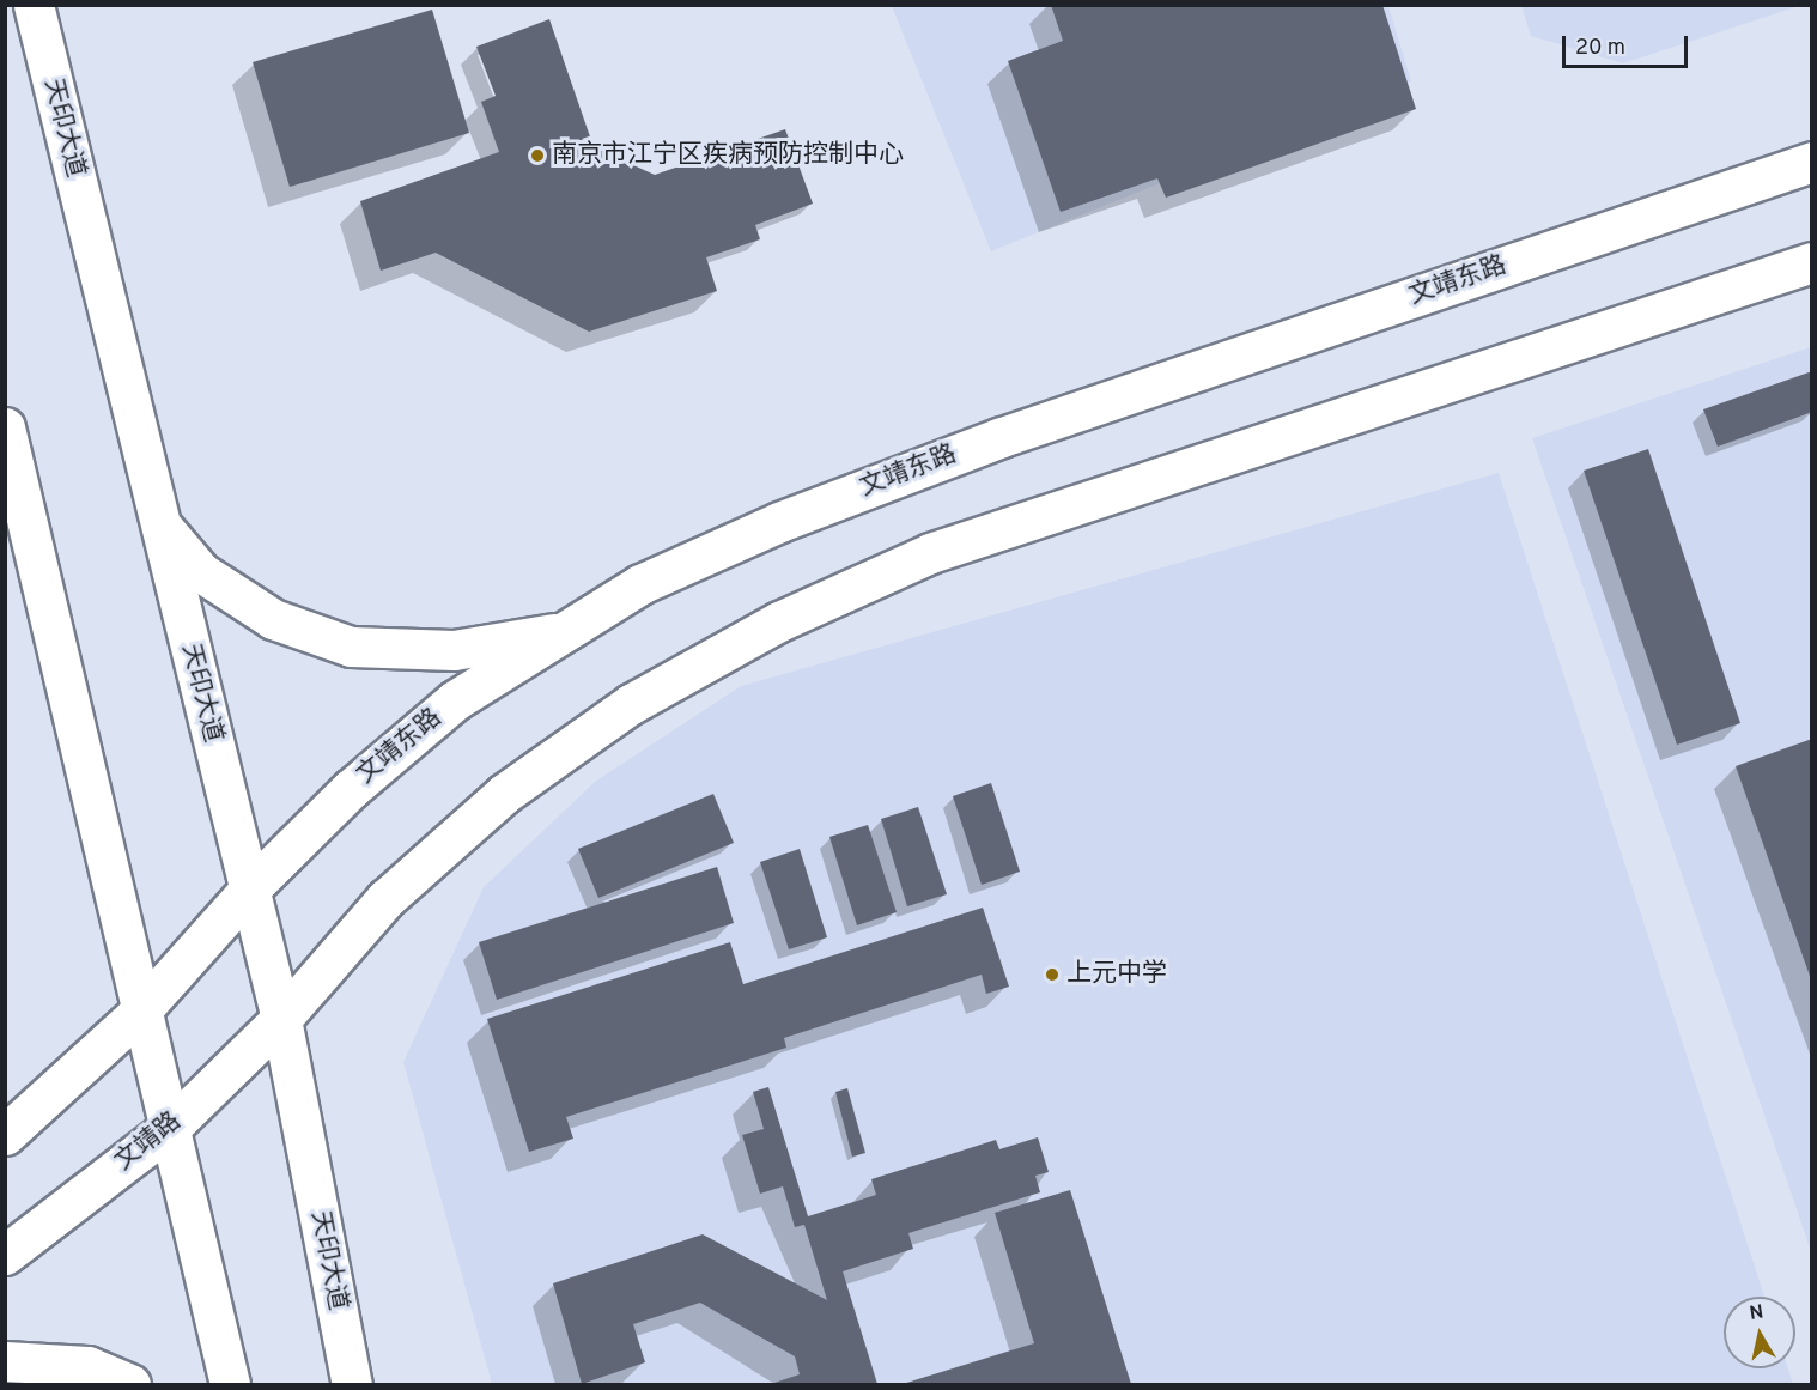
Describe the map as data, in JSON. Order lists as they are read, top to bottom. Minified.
{"streets":{"main road":["天印大道","文靖东路","文靖路"]},"crossings":[["天印大道","文靖东路"],["天印大道","文靖路"]],"places":["南京市江宁区疾病预防控制中心","上元中学"],"scale_bar":"20 m","north":"top"}
